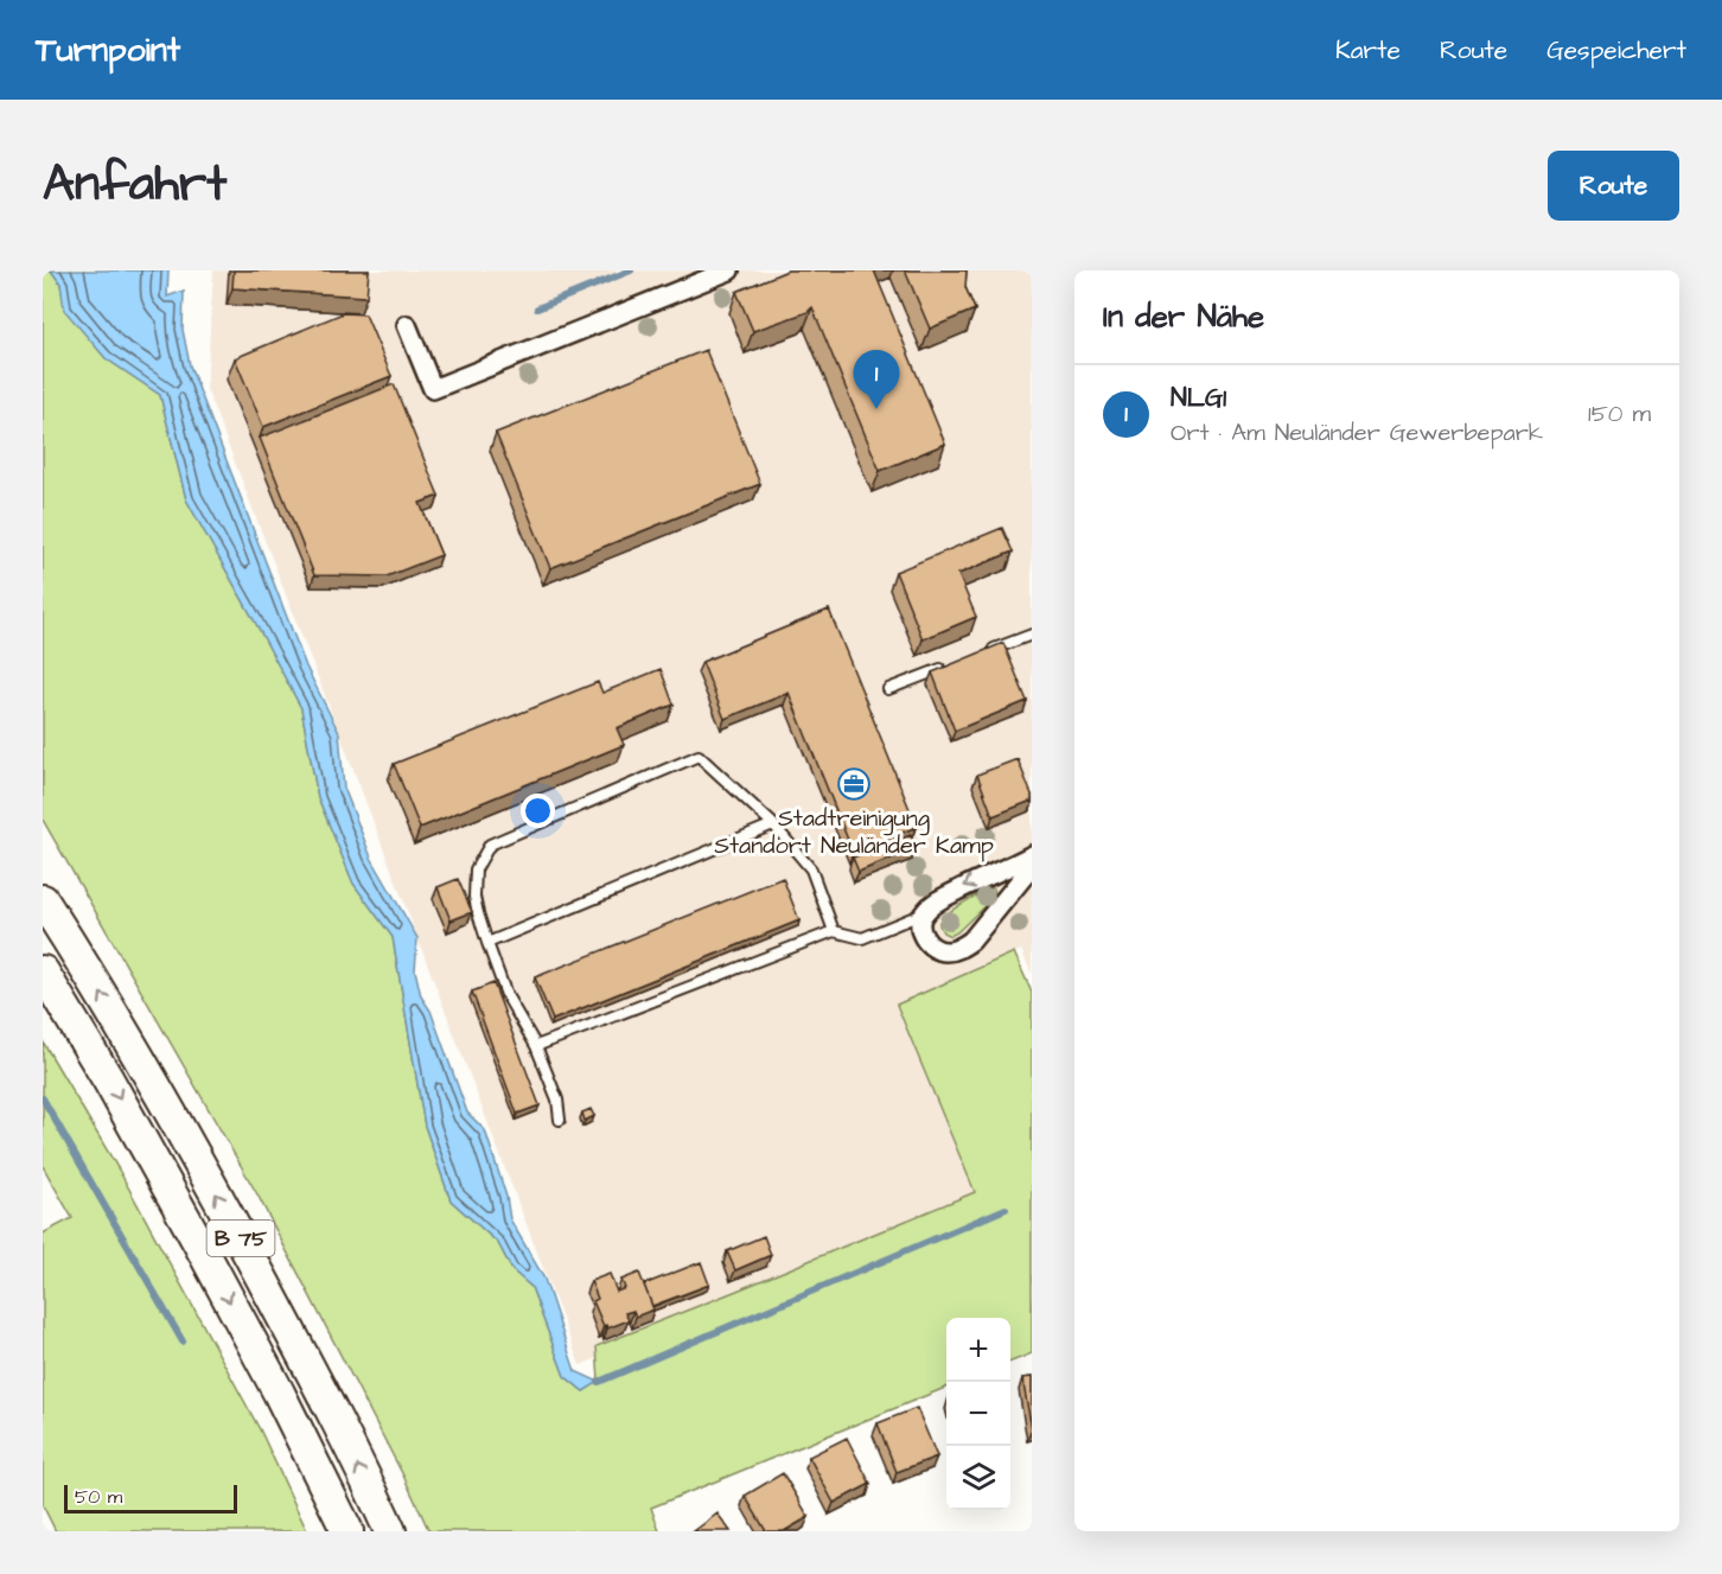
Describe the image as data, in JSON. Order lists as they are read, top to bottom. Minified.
{"streets":{"highway":["B 75"]},"places":{"office":["Stadtreinigung Standort Neuländer Kamp"]},"scale_bar":"50 m","page":{"header":"Turnpoint","nav":["Karte","Route","Gespeichert"],"title":"Anfahrt","buttons":"Route","heading":"In der Nähe","pins":"1","list":[{"mark":"1","name":"NLG1","note":"Ort · Am Neuländer Gewerbepark","value":"150 m"}],"map_buttons":["+","−"],"scale":"50 m"}}
